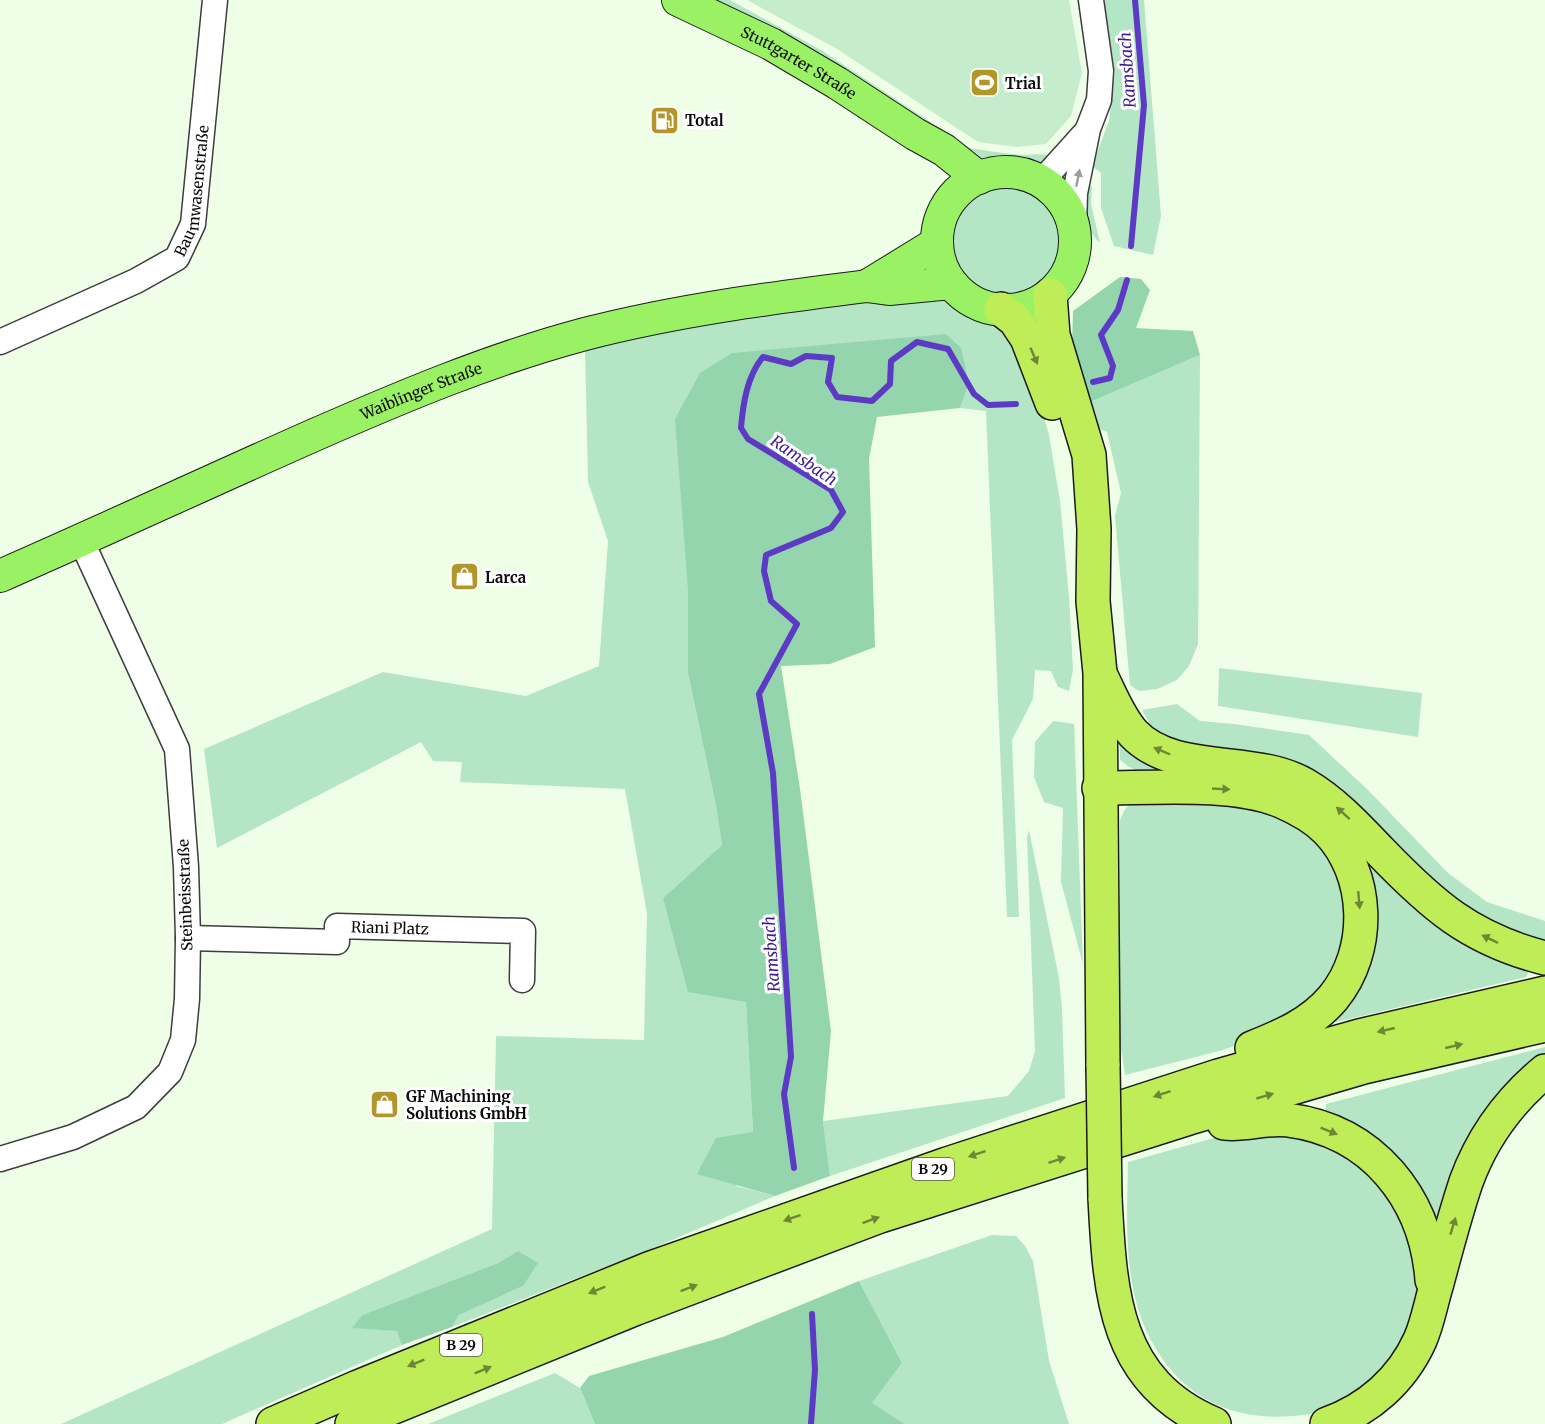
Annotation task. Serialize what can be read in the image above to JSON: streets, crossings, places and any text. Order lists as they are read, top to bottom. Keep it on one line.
{"streets":{"highway":["B 29"],"main road":["Stuttgarter Straße","Waiblinger Straße"],"street":["Baumwasenstraße","Steinbeisstraße","Riani Platz"]},"crossings":[["Stuttgarter Straße","Waiblinger Straße"],["Waiblinger Straße","Steinbeisstraße"],["Steinbeisstraße","Riani Platz"]],"water":["Ramsbach"],"places":{"sports":["Trial"],"fuel station":["Total"],"shop":["Larca","GF Machining Solutions GmbH"]}}
